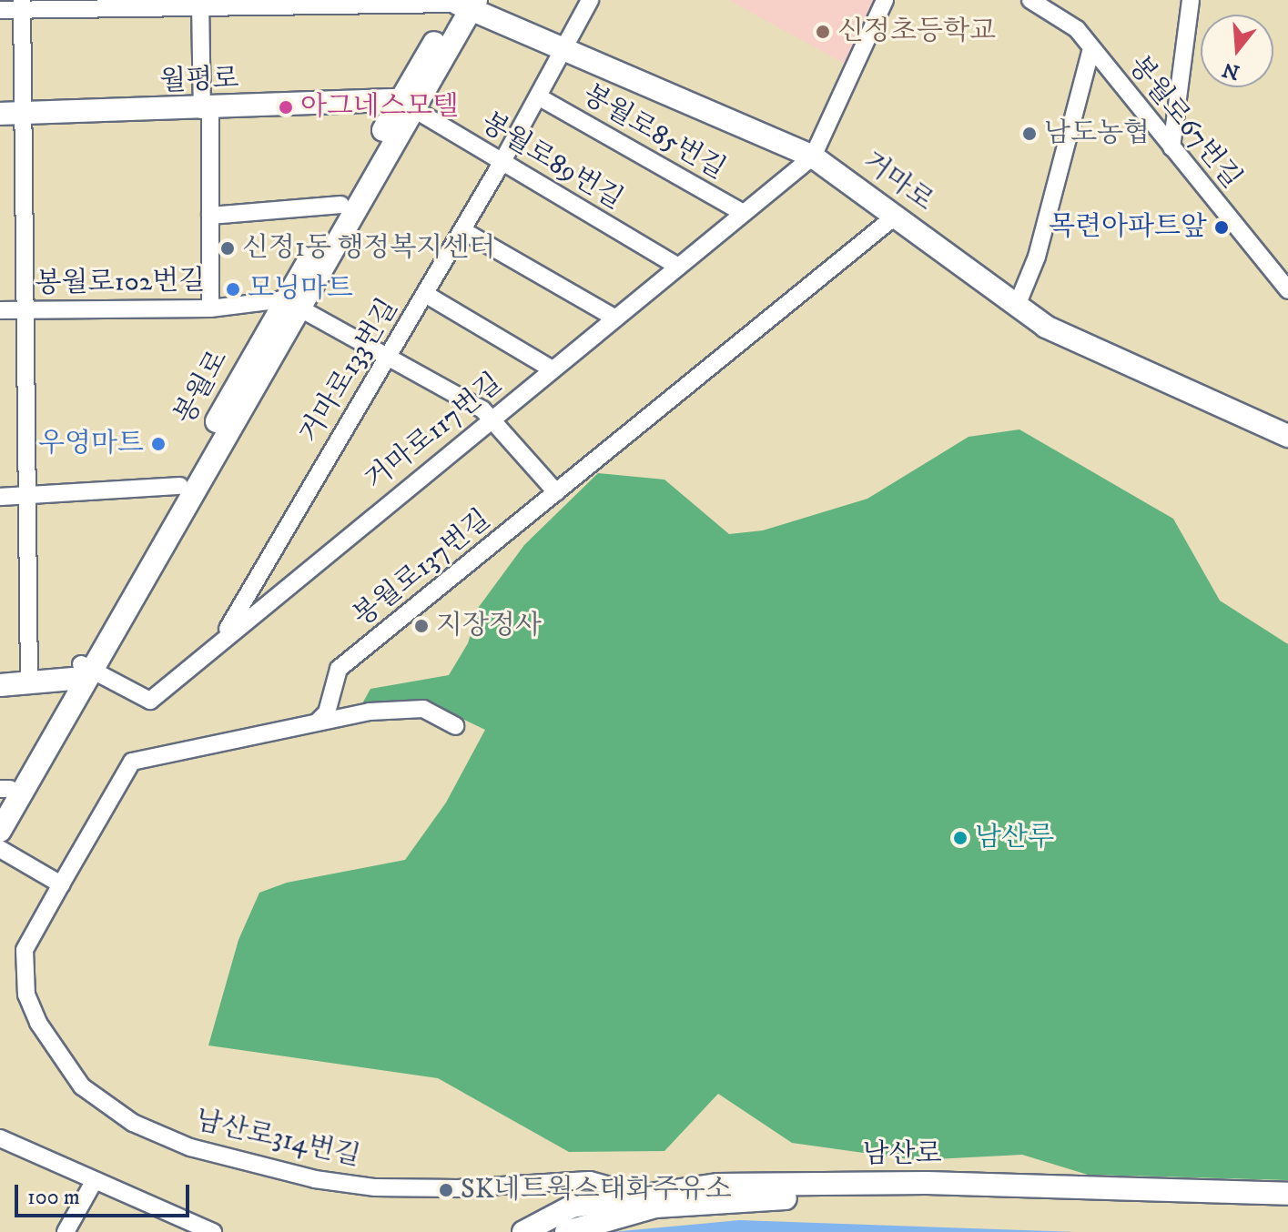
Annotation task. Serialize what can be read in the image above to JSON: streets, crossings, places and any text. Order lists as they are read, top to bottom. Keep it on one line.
{"streets":{"main road":["월평로","거마로","봉월로","남산로"],"street":["봉월로67번길","봉월로85번길","봉월로89번길","봉월로102번길","거마로133번길","거마로117번길","봉월로137번길","남산로314번길"]},"crossings":[["월평로","봉월로89번길"],["월평로","봉월로"],["봉월로85번길","거마로133번길"],["봉월로85번길","거마로117번길"],["봉월로89번길","거마로133번길"],["봉월로89번길","봉월로"],["봉월로89번길","거마로117번길"],["거마로","거마로133번길"],["거마로","봉월로"],["거마로","거마로117번길"],["거마로","봉월로137번길"],["봉월로102번길","봉월로"],["거마로133번길","거마로117번길"],["봉월로","거마로117번길"],["남산로314번길","남산로"]],"places":["신정초등학교","아그네스모텔","남도농협","목련아파트앞","신정1동 행정복지센터","모닝마트","우영마트","지장정사","남산루","SK네트웍스태화주유소"],"scale_bar":"100 m","north":"bottom"}
